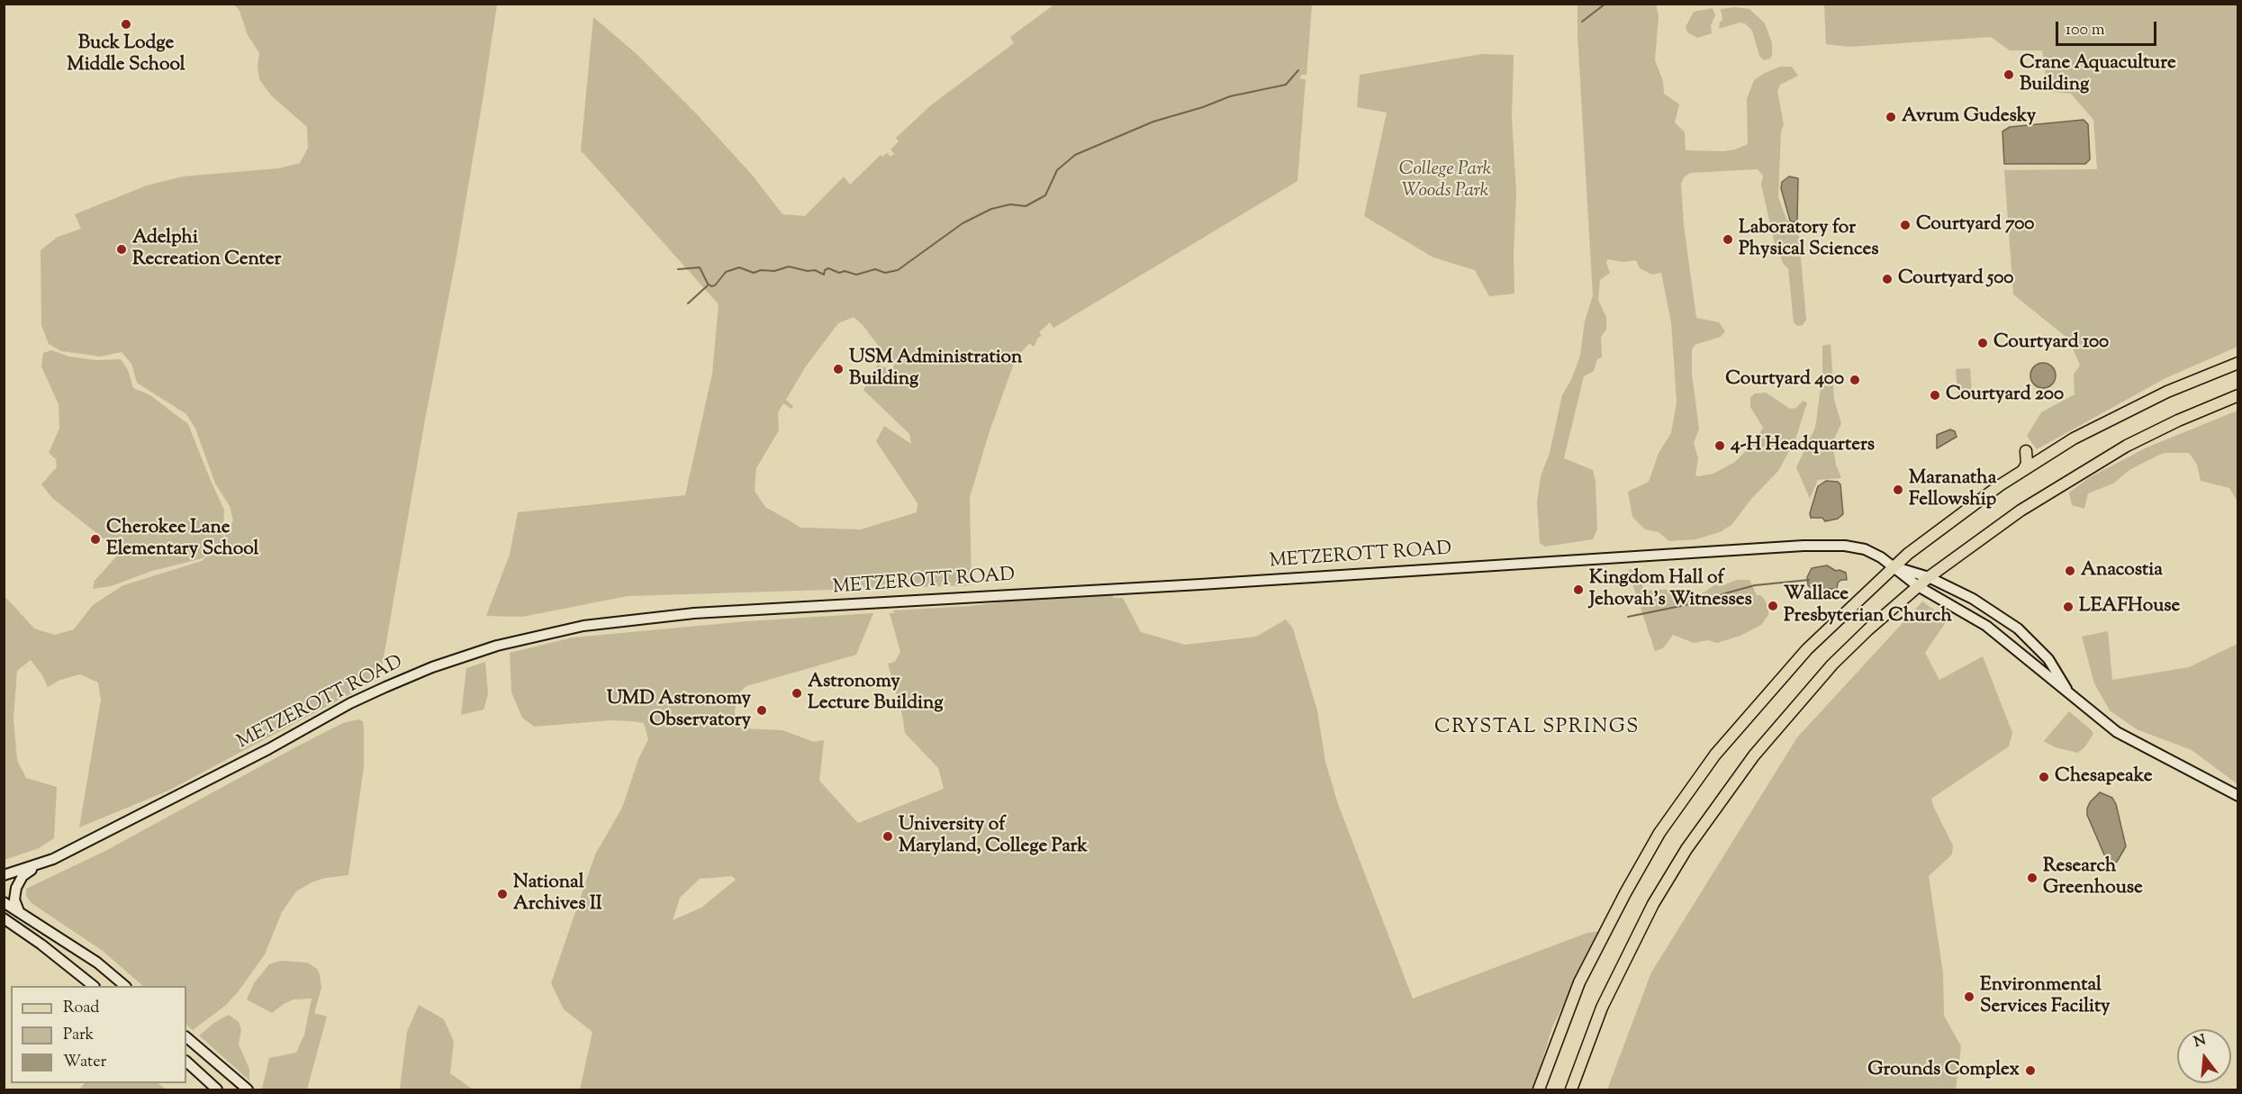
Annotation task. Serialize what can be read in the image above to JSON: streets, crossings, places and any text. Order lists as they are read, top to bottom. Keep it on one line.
{"streets":{"street":["METZEROTT ROAD"]},"districts":["CRYSTAL SPRINGS"],"parks":["College Park Woods Park"],"places":["Buck Lodge Middle School","Crane Aquaculture Building","Avrum Gudesky","Courtyard 700","Laboratory for Physical Sciences","Adelphi Recreation Center","Courtyard 500","Courtyard 100","USM Administration Building","Courtyard 400","Courtyard 200","4-H Headquarters","Maranatha Fellowship","Cherokee Lane Elementary School","Anacostia","Kingdom Hall of Jehovah’s Witnesses","Wallace Presbyterian Church","LEAFHouse","Astronomy Lecture Building","UMD Astronomy Observatory","Chesapeake","University of Maryland, College Park","Research Greenhouse","National Archives II","Environmental Services Facility","Grounds Complex"],"legend":["Road","Park","Water"],"scale_bar":"100 m","north":"top"}
